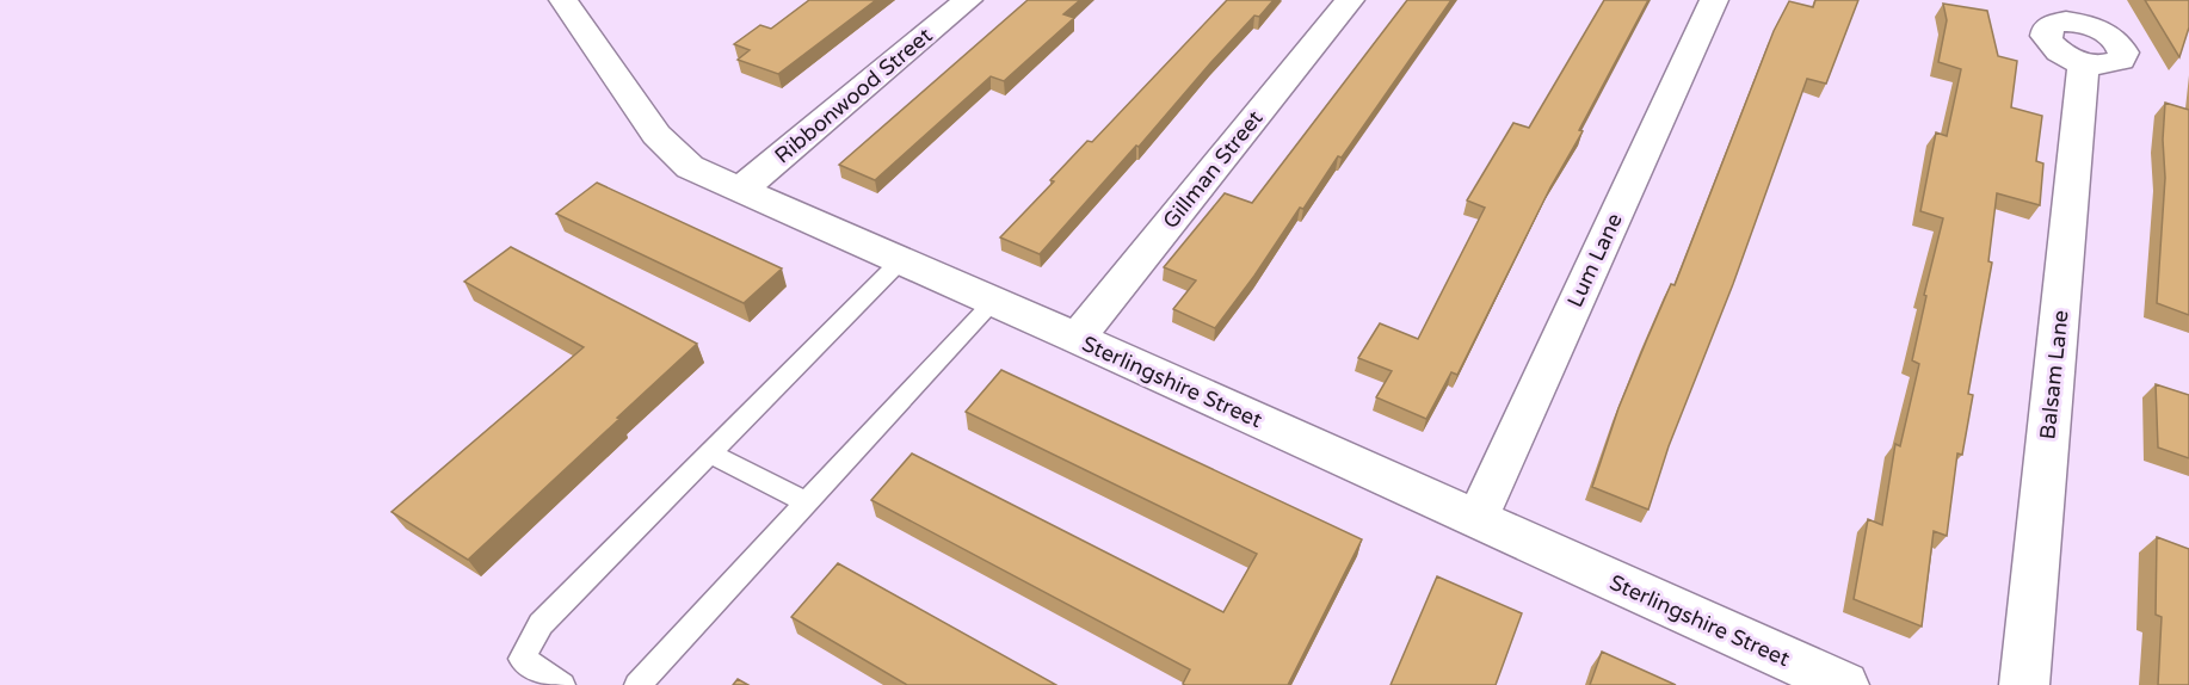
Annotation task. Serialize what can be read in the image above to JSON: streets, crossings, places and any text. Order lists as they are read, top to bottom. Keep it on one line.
{"streets":{"street":["Ribbonwood Street","Gillman Street","Lum Lane","Balsam Lane","Sterlingshire Street"]},"crossings":[["Ribbonwood Street","Sterlingshire Street"],["Gillman Street","Sterlingshire Street"],["Lum Lane","Sterlingshire Street"]]}
